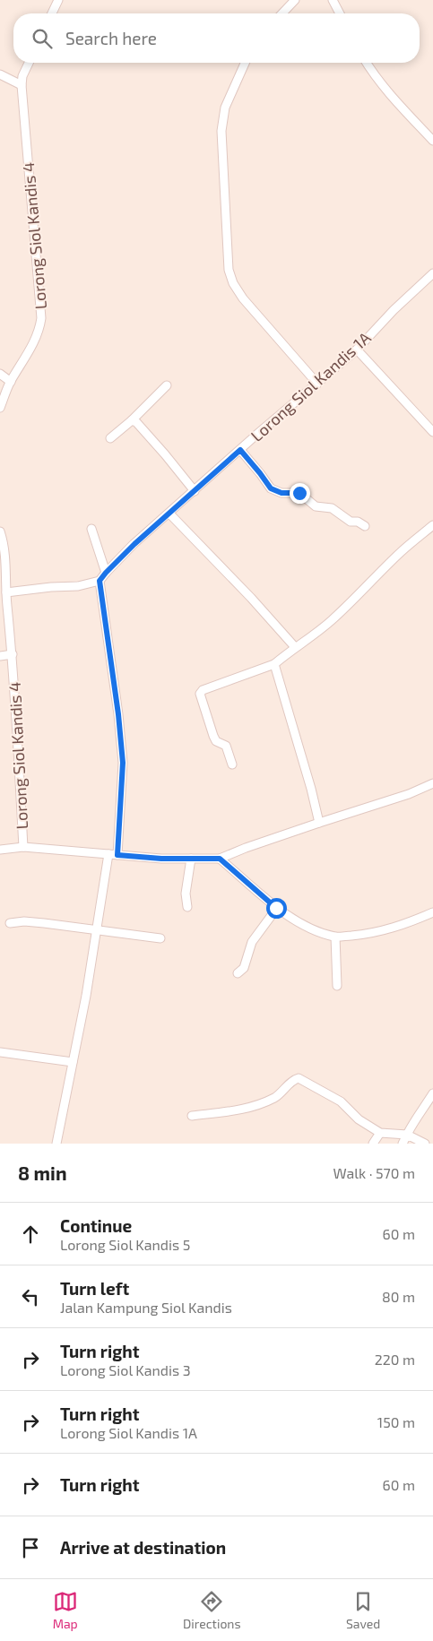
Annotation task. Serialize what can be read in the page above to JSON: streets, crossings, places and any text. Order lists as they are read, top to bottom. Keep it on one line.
{"streets":{"street":["Lorong Siol Kandis 4","Lorong Siol Kandis 1A"]},"page":{"search":"Search here","heading":["8 min","Walk · 570 m"],"list":[["Continue","Lorong Siol Kandis 5","60 m"],["Turn left","Jalan Kampung Siol Kandis","80 m"],["Turn right","Lorong Siol Kandis 3","220 m"],["Turn right","Lorong Siol Kandis 1A","150 m"],["Turn right","60 m"],"Arrive at destination"],"nav":["Map","Directions","Saved"]}}
